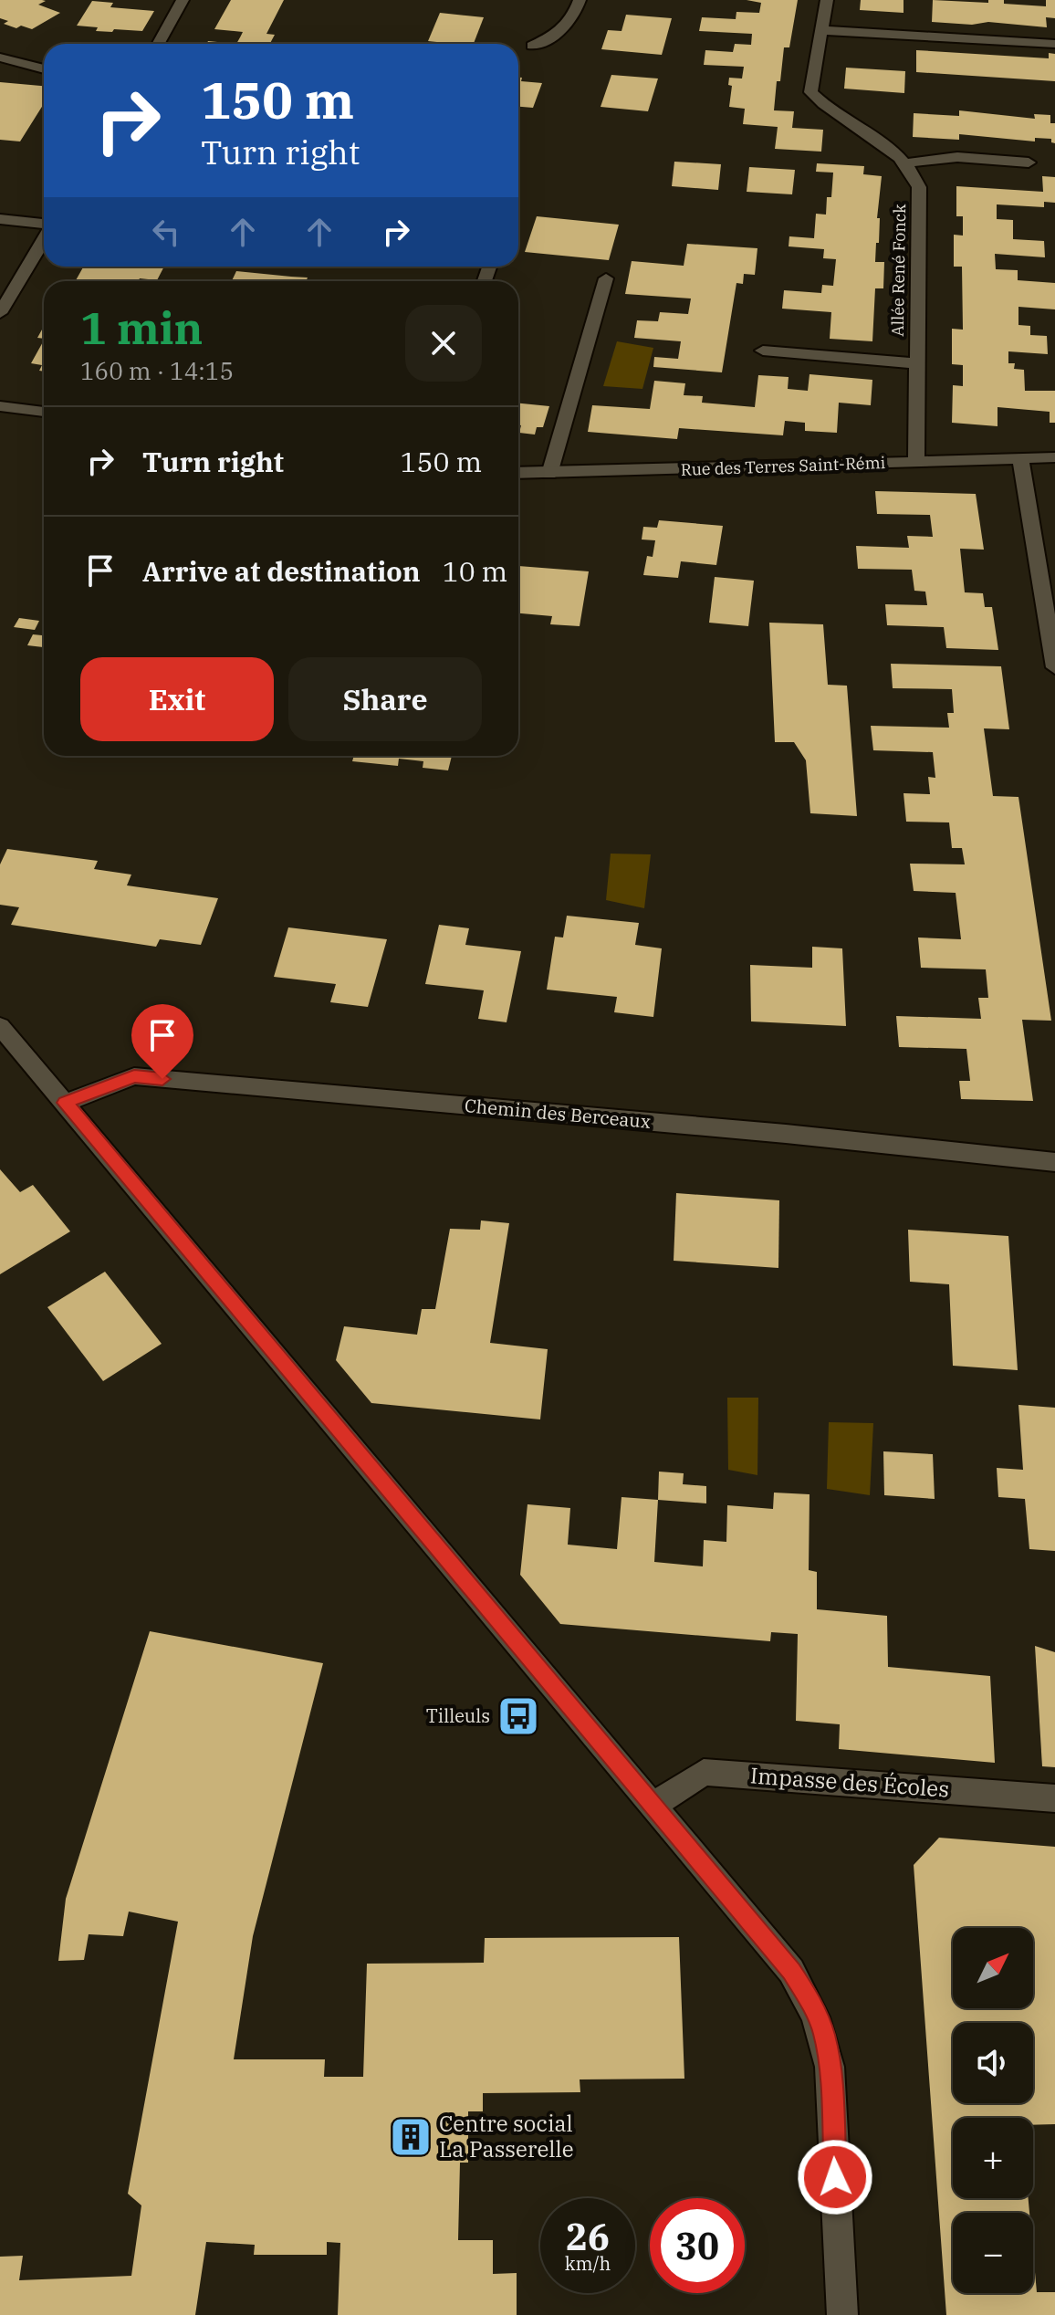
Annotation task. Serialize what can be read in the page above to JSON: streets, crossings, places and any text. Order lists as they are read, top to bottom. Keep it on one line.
{"streets":{"street":["Allée René Fonck","Rue des Terres Saint-Rémi","Chemin des Berceaux","Impasse des Écoles"]},"crossings":[["Allée René Fonck","Rue des Terres Saint-Rémi"]],"places":{"bus stop":["Tilleuls"],"building":["Centre social La Passerelle"]},"north":"top right","page":{"turn":["150 m","Turn right"],"heading":["1 min","160 m · 14:15"],"list":[{"name":"Turn right","value":"150 m"},{"name":"Arrive at destination","value":"10 m"}],"buttons":["Exit","Share"],"map_buttons":["+","−"],"speed":"26 km/h","limit":"30"}}
